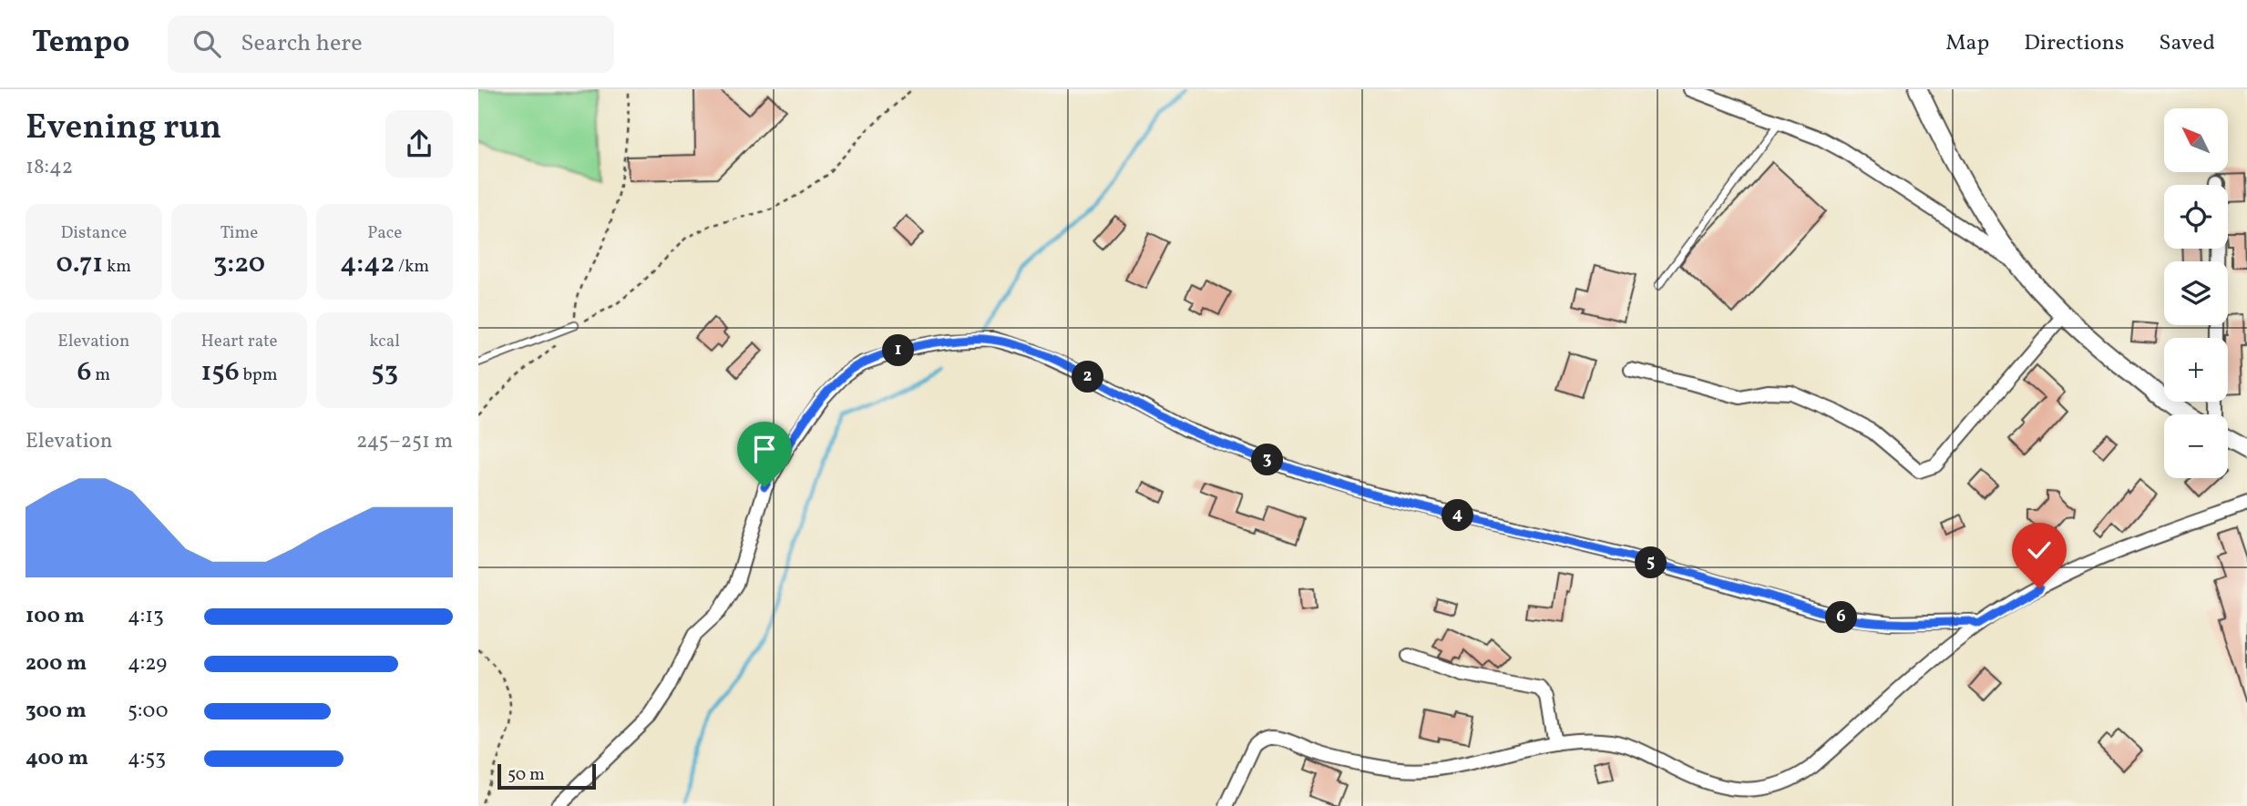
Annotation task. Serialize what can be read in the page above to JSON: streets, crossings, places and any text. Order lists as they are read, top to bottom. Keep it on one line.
{"scale_bar":"50 m","north":"top left","page":{"header":"Tempo","search":"Search here","nav":["Map","Directions","Saved"],"heading":["Evening run","18:42"],"map_buttons":["+","−"],"stats":[["Distance","0.71 km"],["Time","3:20"],["Pace","4:42 /km"],["Elevation","6 m"],["Heart rate","156 bpm"],["kcal","53"]],"pins":["1","2","3","4","5","6"],"chart":["Elevation","245–251 m"],"list":[{"name":"100 m","note":"4:13"},{"name":"200 m","note":"4:29"},{"name":"300 m","note":"5:00"},{"name":"400 m","note":"4:53"}],"scale":"50 m"}}
